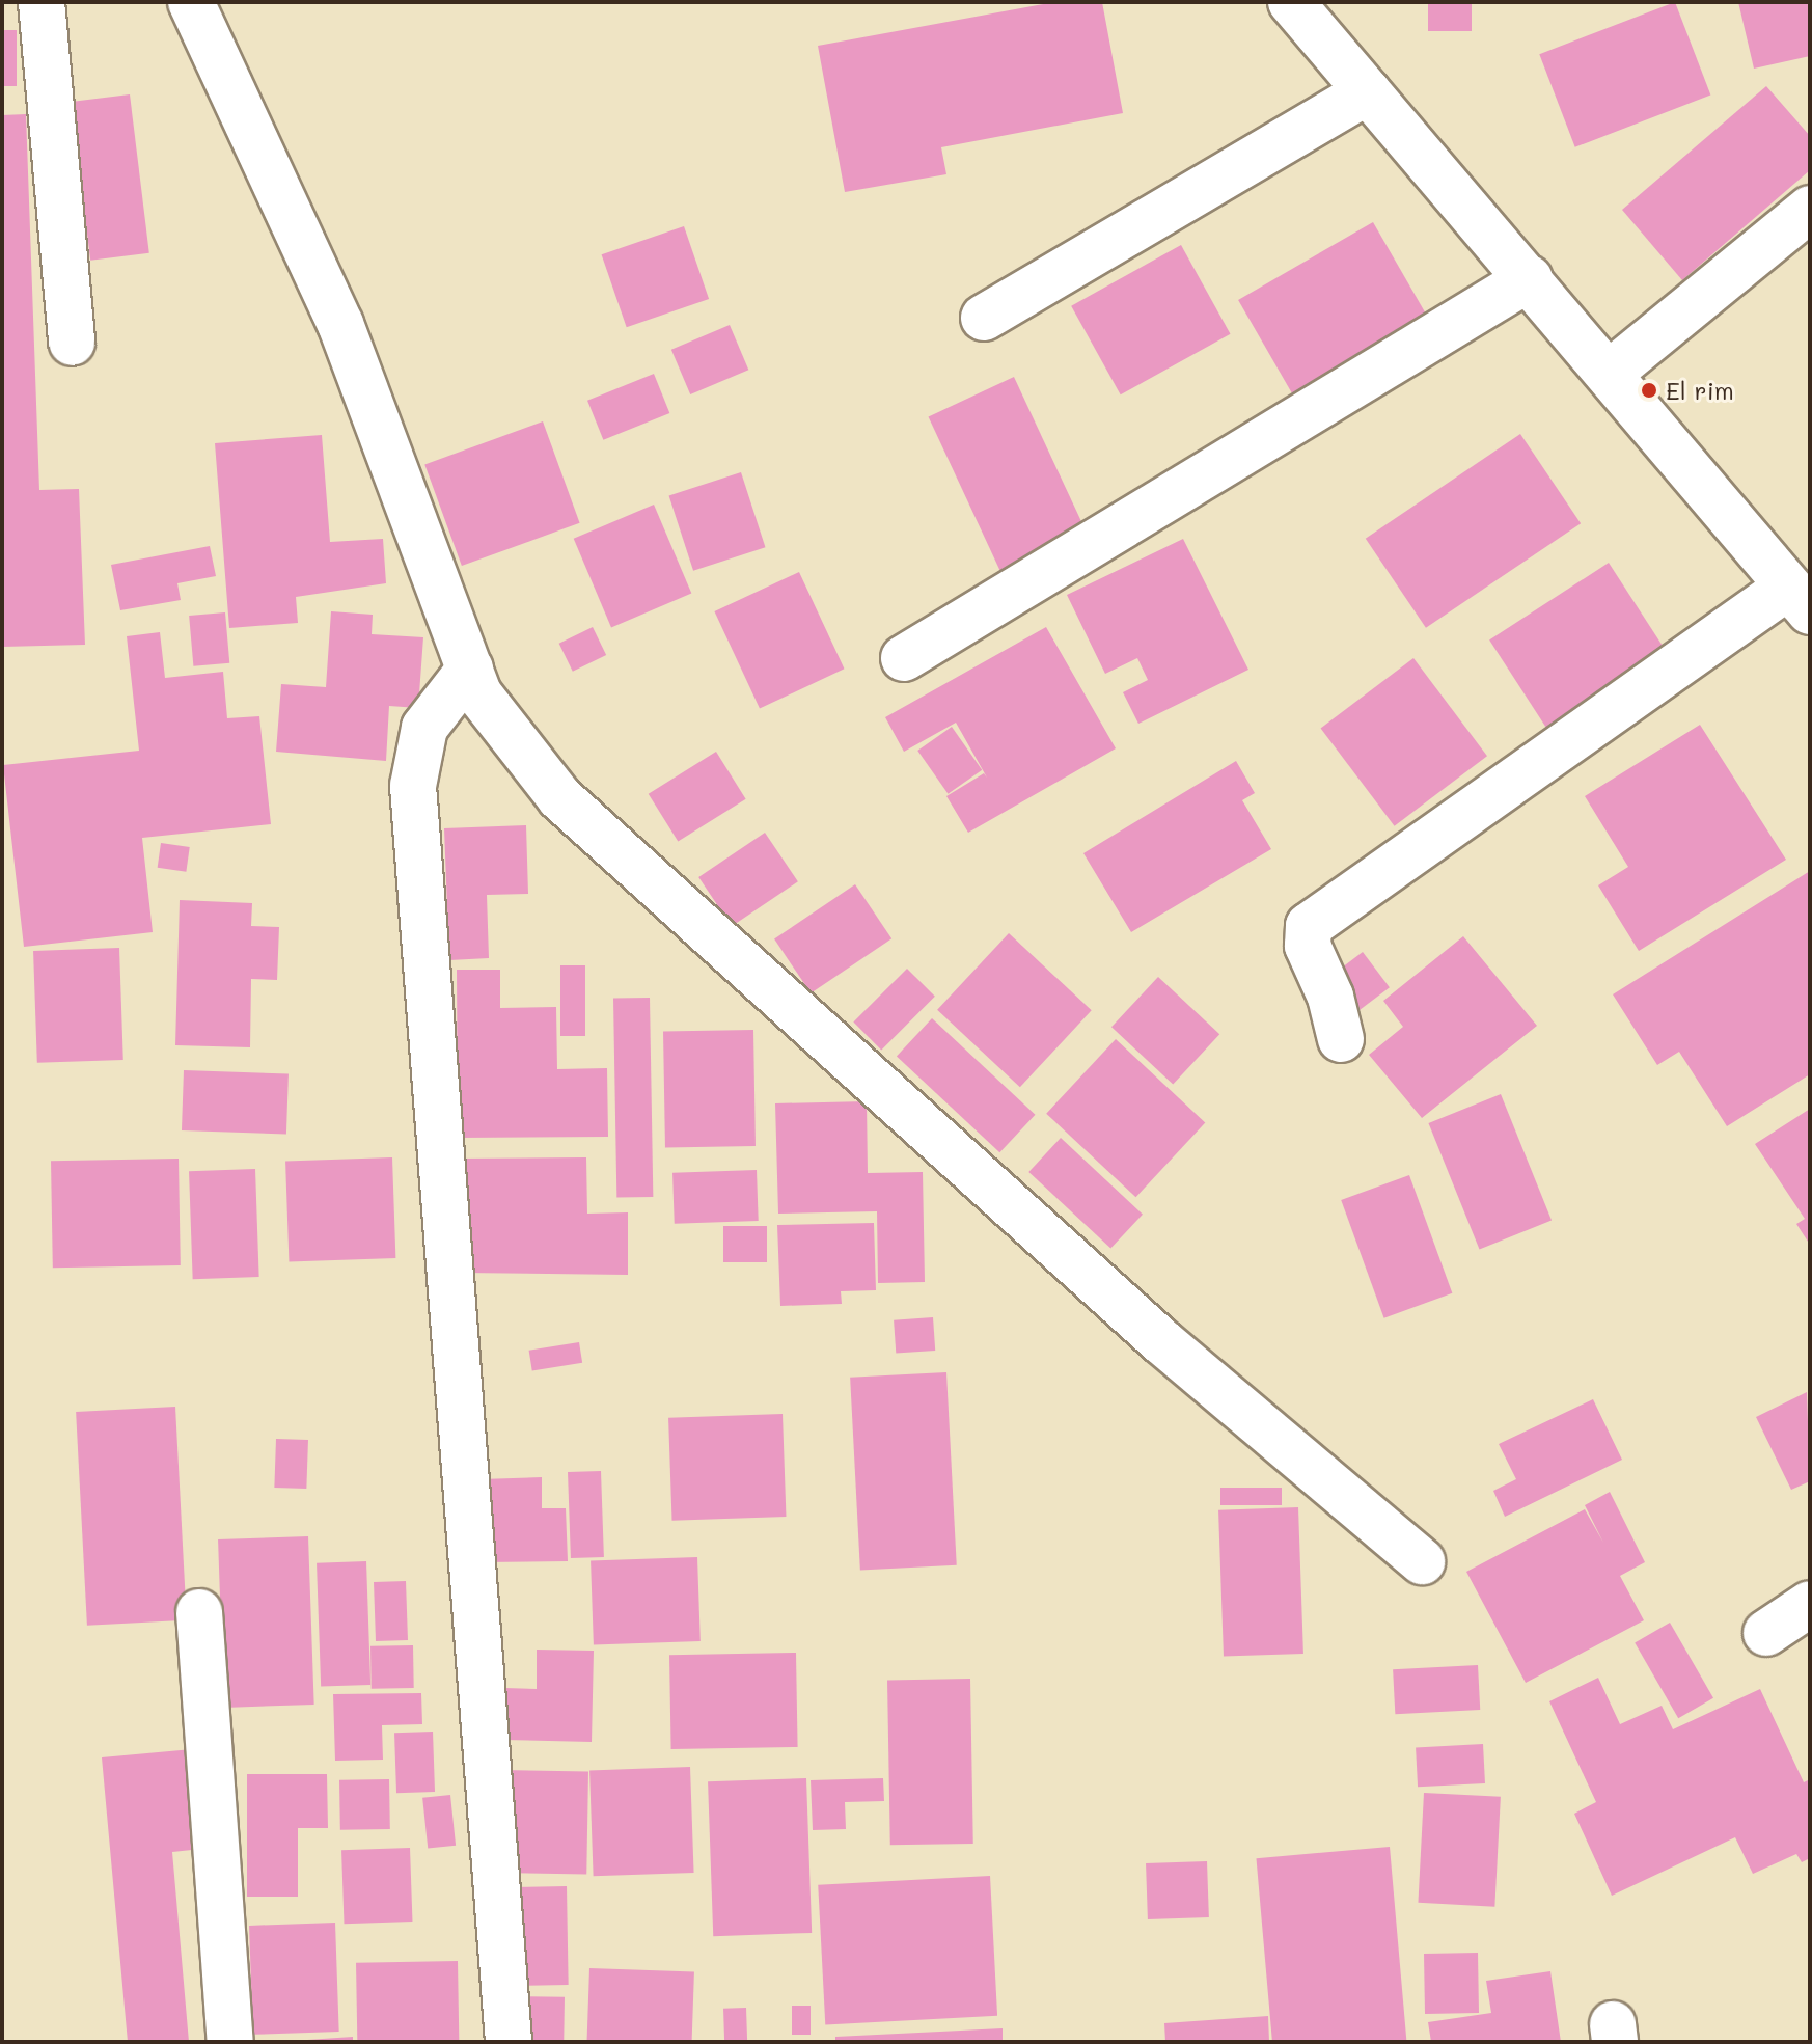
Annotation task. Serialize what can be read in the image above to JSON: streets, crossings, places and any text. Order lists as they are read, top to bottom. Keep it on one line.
{"places":["El rim"]}
